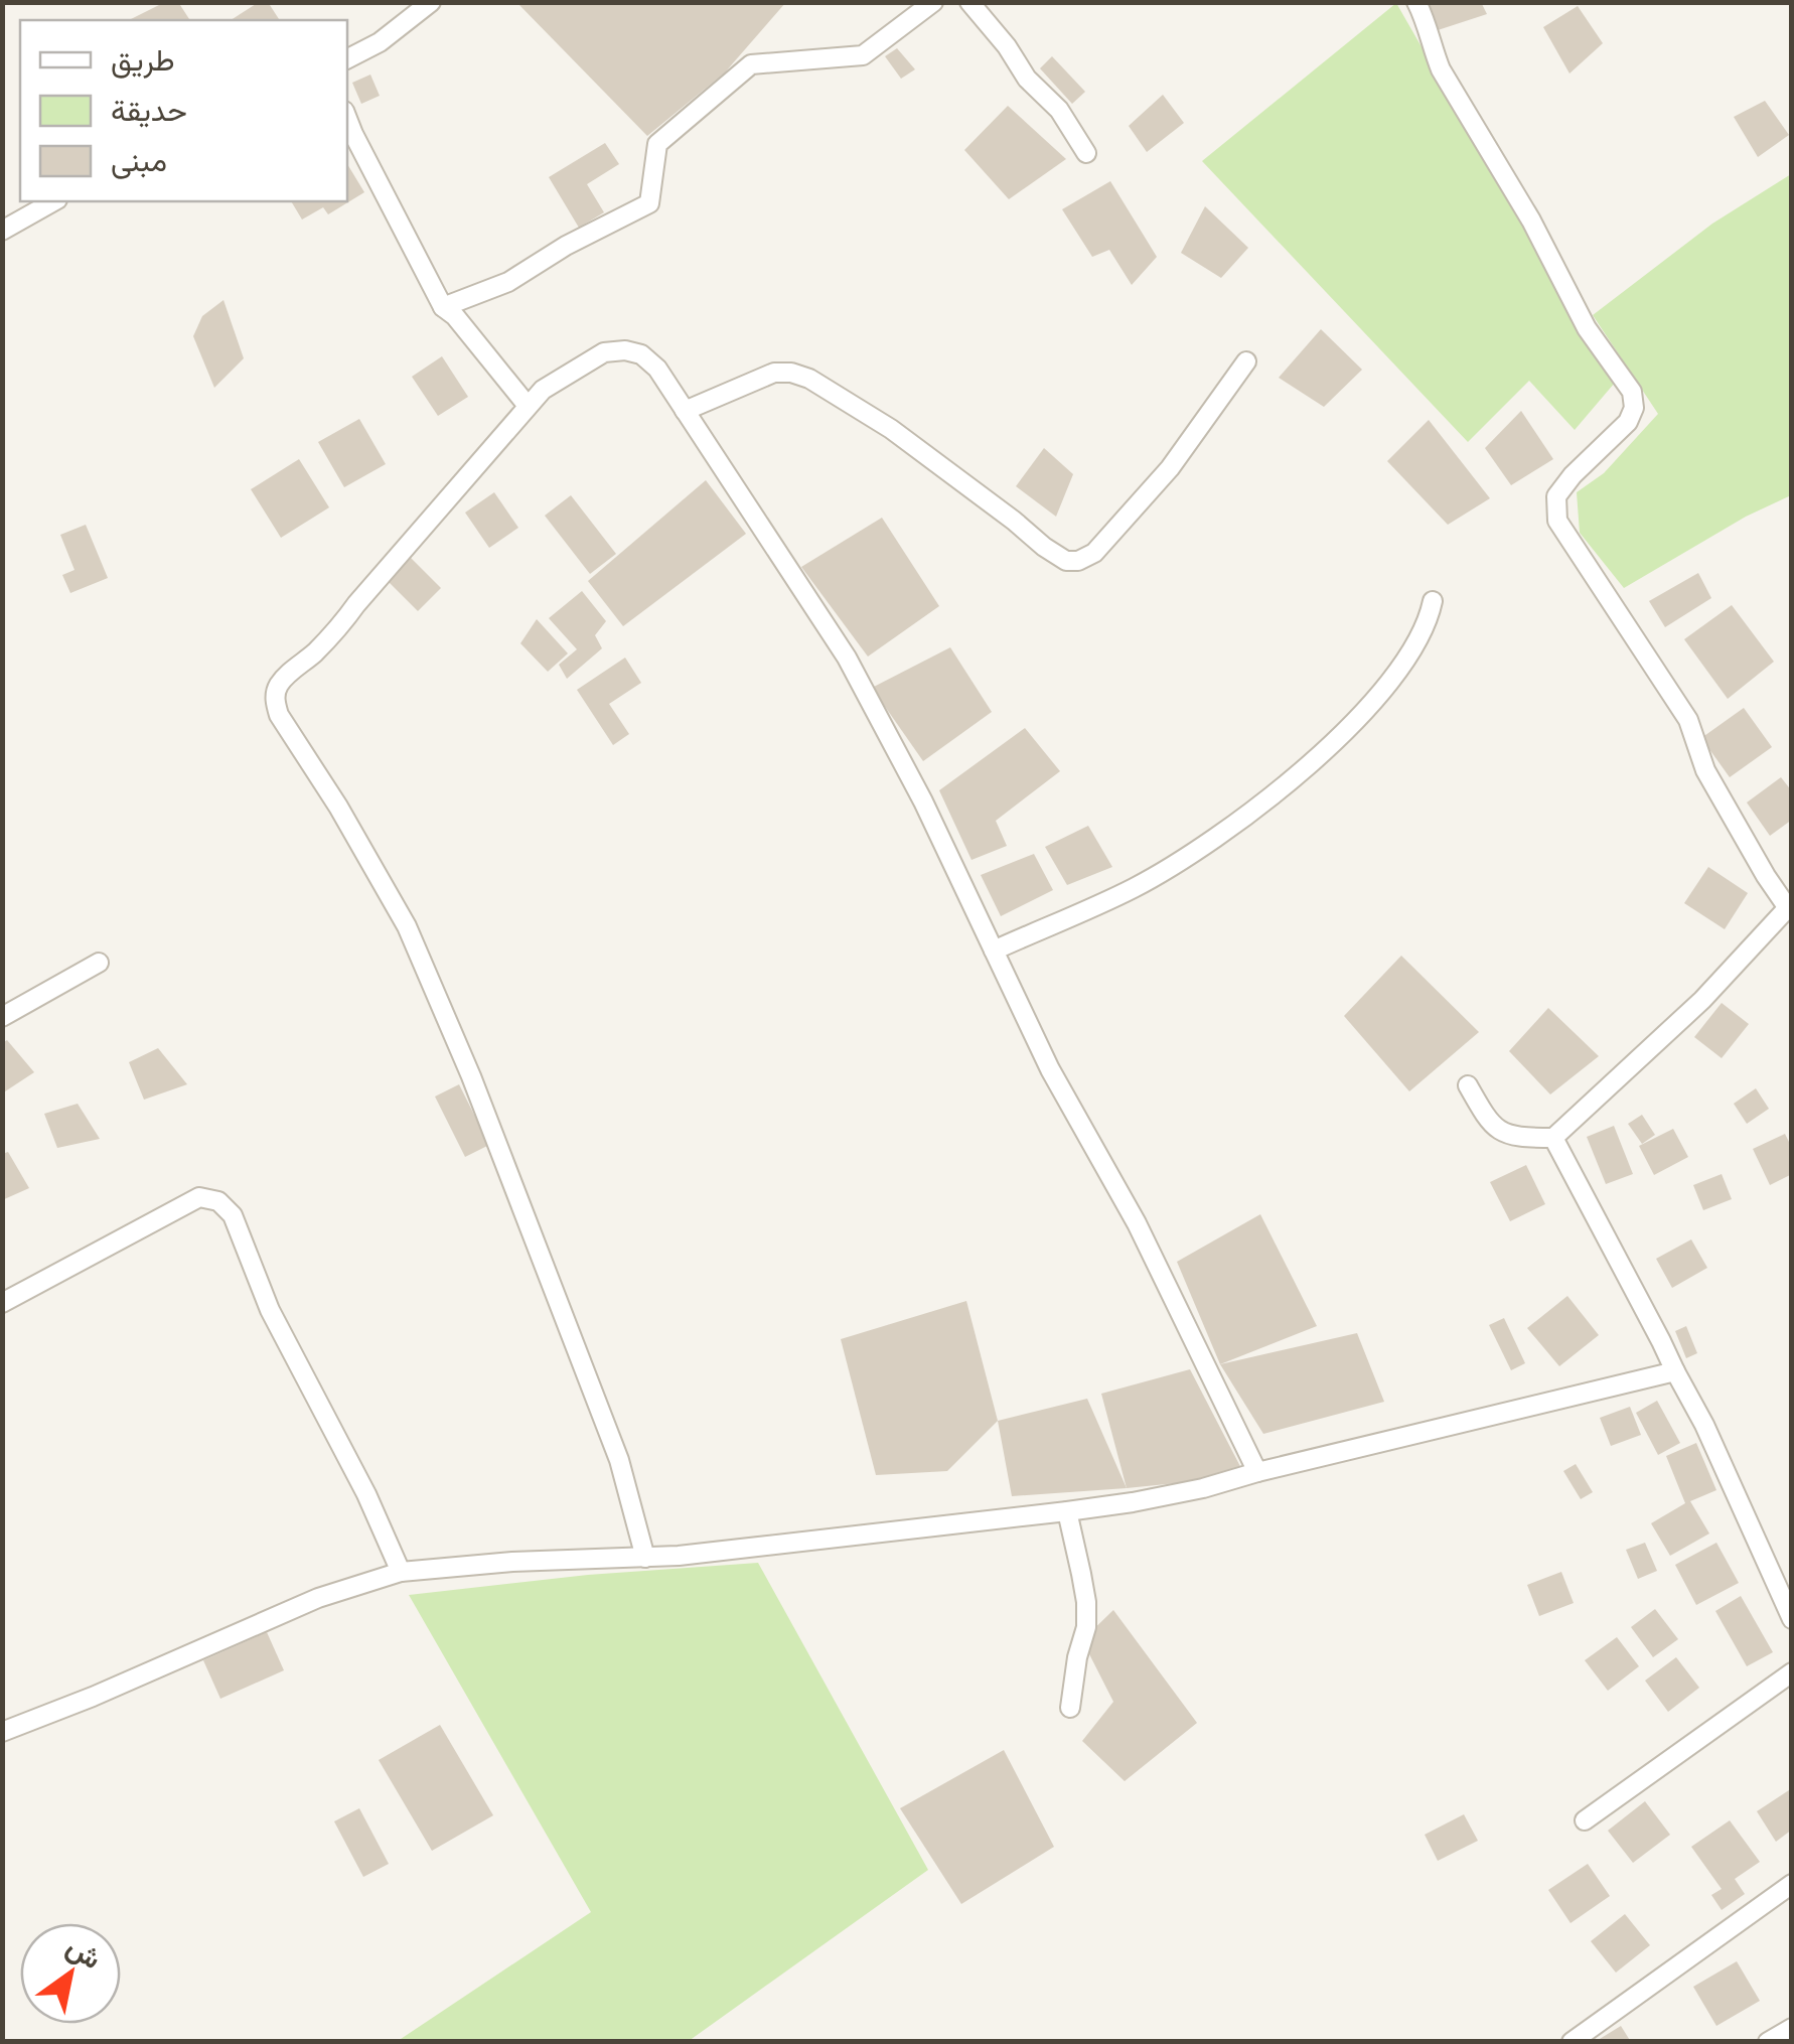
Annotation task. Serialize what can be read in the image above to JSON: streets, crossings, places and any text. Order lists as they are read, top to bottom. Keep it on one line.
{"legend":["طريق","حديقة","مبنى"],"north":"top right"}
